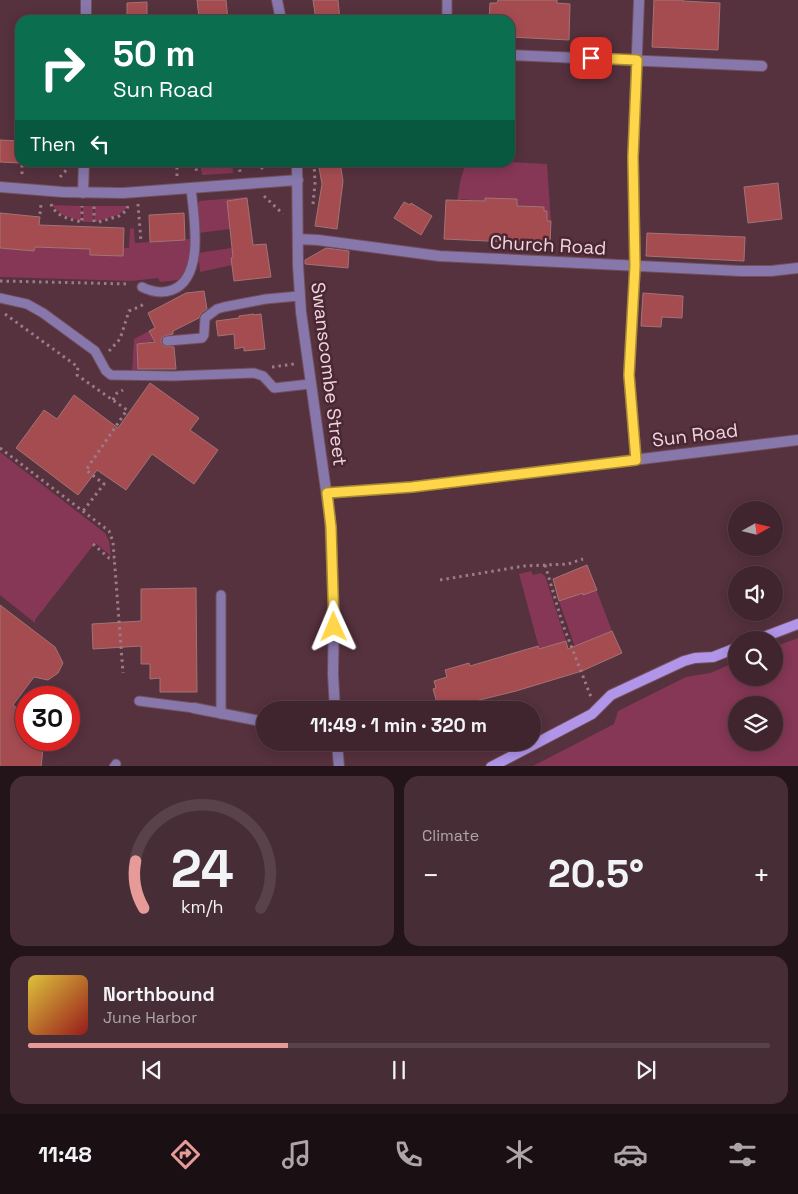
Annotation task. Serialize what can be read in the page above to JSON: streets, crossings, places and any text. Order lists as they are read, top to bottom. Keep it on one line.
{"streets":{"street":["Church Road","Swanscombe Street","Sun Road"]},"crossings":[["Church Road","Swanscombe Street"],["Swanscombe Street","Sun Road"]],"north":"right","page":{"turn":["50 m","Sun Road"],"then":"Then","limit":"30","trip":"11:49 · 1 min · 320 m","tile":"Climate","heat":["−","20.5°","+"],"song":["Northbound","June Harbor"],"tabs":"11:48","gauge":["24","km/h"]}}
